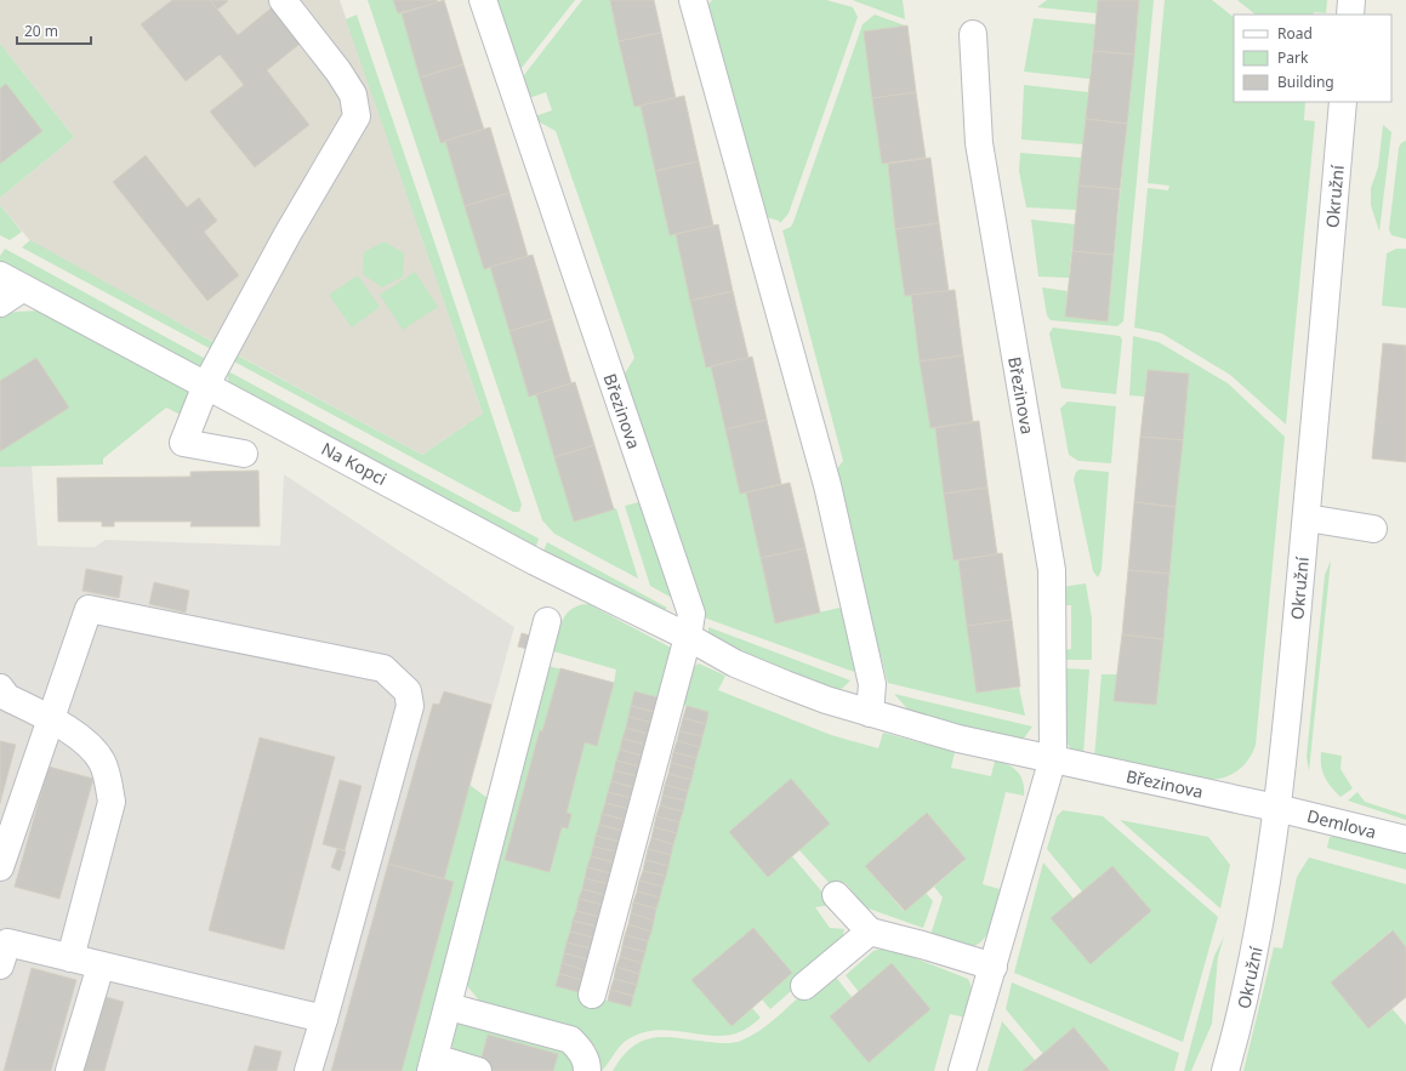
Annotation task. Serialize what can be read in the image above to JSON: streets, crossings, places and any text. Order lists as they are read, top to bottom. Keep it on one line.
{"streets":{"street":["Okružní","Březinova","Na Kopci","Demlova"]},"crossings":[["Okružní","Březinova"],["Okružní","Demlova"],["Březinova","Na Kopci"],["Březinova","Demlova"]],"legend":["Road","Park","Building"],"scale_bar":"20 m"}
